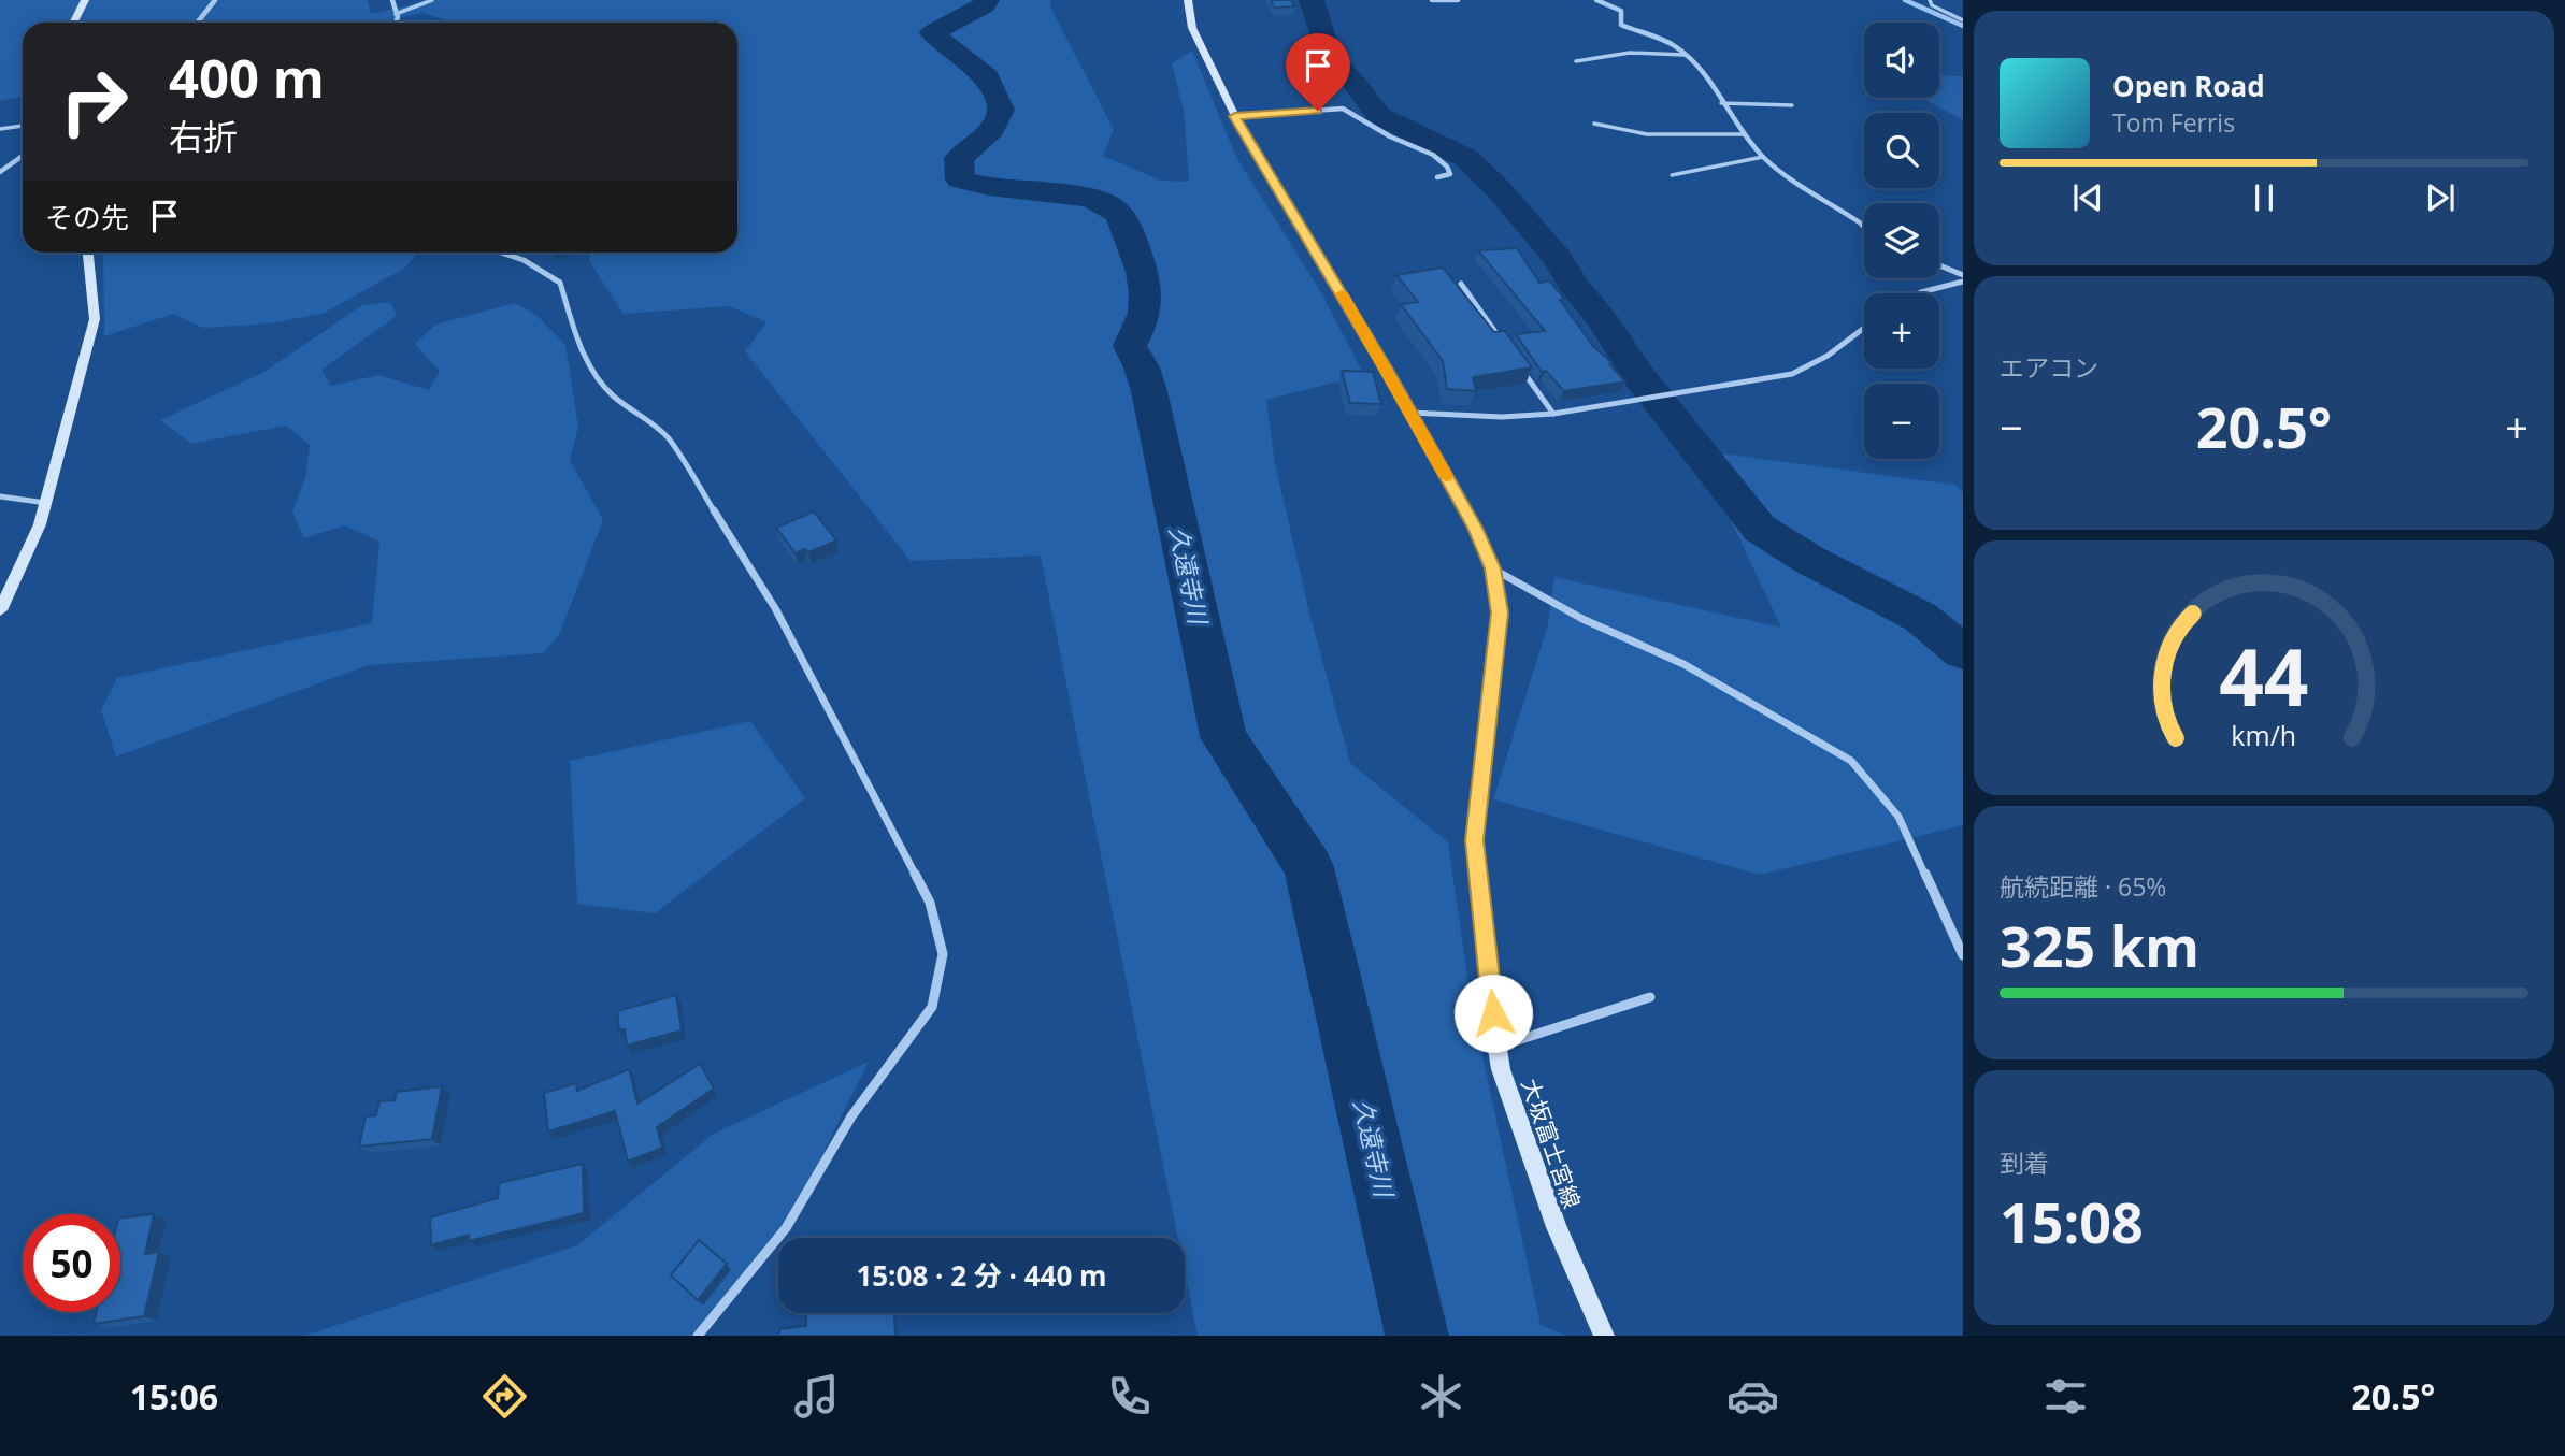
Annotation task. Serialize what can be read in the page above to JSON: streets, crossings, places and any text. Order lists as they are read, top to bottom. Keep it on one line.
{"streets":{"main road":["大坂富士宮線"]},"water":["久遠寺川"],"page":{"map_buttons":["+","−"],"turn":["400 m","右折"],"song":["Open Road","Tom Ferris"],"then":"その先","tile":["エアコン",["航続距離 · 65%","325 km"],["到着","15:08"]],"heat":["−","20.5°","+"],"limit":"50","trip":"15:08 · 2 分 · 440 m","tabs":["15:06","20.5°"],"gauge":["44","km/h"]}}
